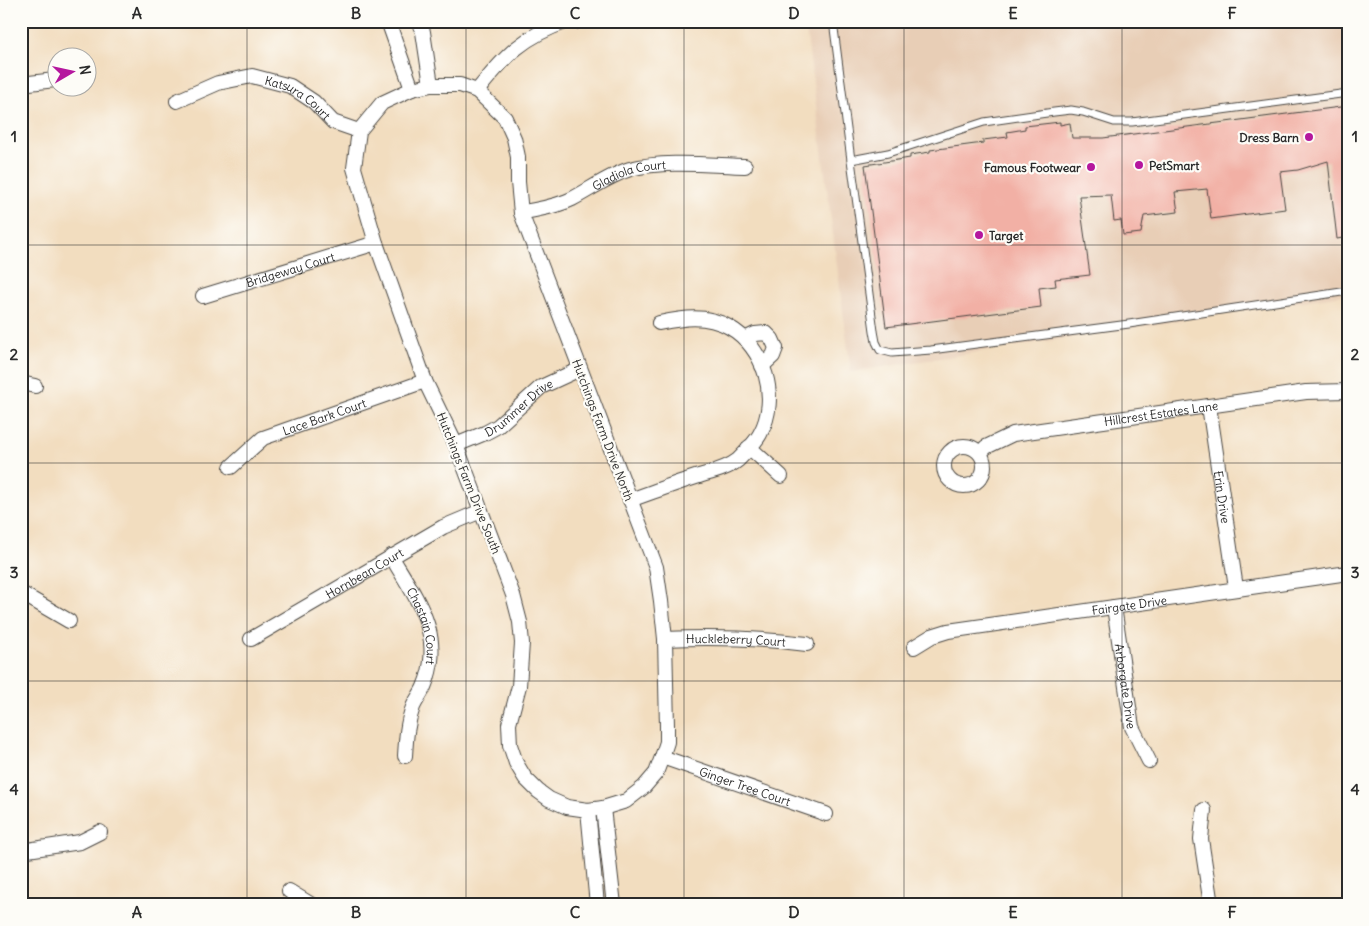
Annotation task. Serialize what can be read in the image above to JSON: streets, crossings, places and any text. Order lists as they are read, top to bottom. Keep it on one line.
{"streets":{"street":["Katsura Court","Gladiola Court","Bridgeway Court","Drummer Drive","Hillcrest Estates Lane","Lace Bark Court","Hutchings Farm Drive North","Hutchings Farm Drive South","Erin Drive","Hornbean Court","Fairgate Drive","Chastain Court","Huckleberry Court","Arborgate Drive","Ginger Tree Court"]},"crossings":[["Katsura Court","Hutchings Farm Drive South"],["Gladiola Court","Hutchings Farm Drive North"],["Bridgeway Court","Hutchings Farm Drive South"],["Drummer Drive","Hutchings Farm Drive North"],["Drummer Drive","Hutchings Farm Drive South"],["Hillcrest Estates Lane","Erin Drive"],["Lace Bark Court","Hutchings Farm Drive South"],["Hutchings Farm Drive North","Hutchings Farm Drive South"],["Hutchings Farm Drive North","Huckleberry Court"],["Hutchings Farm Drive North","Ginger Tree Court"],["Hutchings Farm Drive South","Hornbean Court"],["Erin Drive","Fairgate Drive"],["Hornbean Court","Chastain Court"],["Fairgate Drive","Arborgate Drive"]],"places":["Dress Barn","PetSmart","Famous Footwear","Target"],"north":"right","grid":{"columns":["A","B","C","D","E","F"],"rows":["1","2","3","4"]}}
